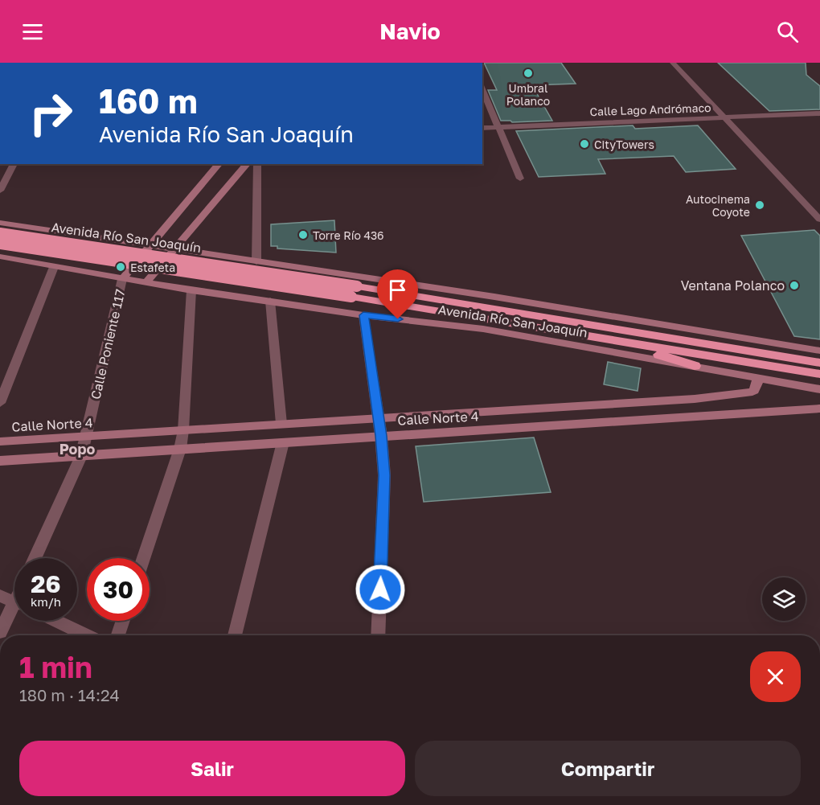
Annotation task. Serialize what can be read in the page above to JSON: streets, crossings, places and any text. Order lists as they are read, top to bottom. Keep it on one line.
{"streets":{"highway":["Avenida Río San Joaquín"],"street":["Calle Lago Andrómaco","Calle Poniente 117","Calle Norte 4"]},"crossings":[["Avenida Río San Joaquín","Calle Poniente 117"],["Avenida Río San Joaquín","Calle Norte 4"],["Calle Poniente 117","Calle Norte 4"]],"districts":["Popo"],"places":["Umbral Polanco","CityTowers","Autocinema Coyote","Torre Río 436","Estafeta","Ventana Polanco"],"page":{"header":"Navio","turn":["160 m","Avenida Río San Joaquín"],"speed":"26 km/h","limit":"30","heading":["1 min","180 m · 14:24"],"buttons":["Salir","Compartir"]}}
